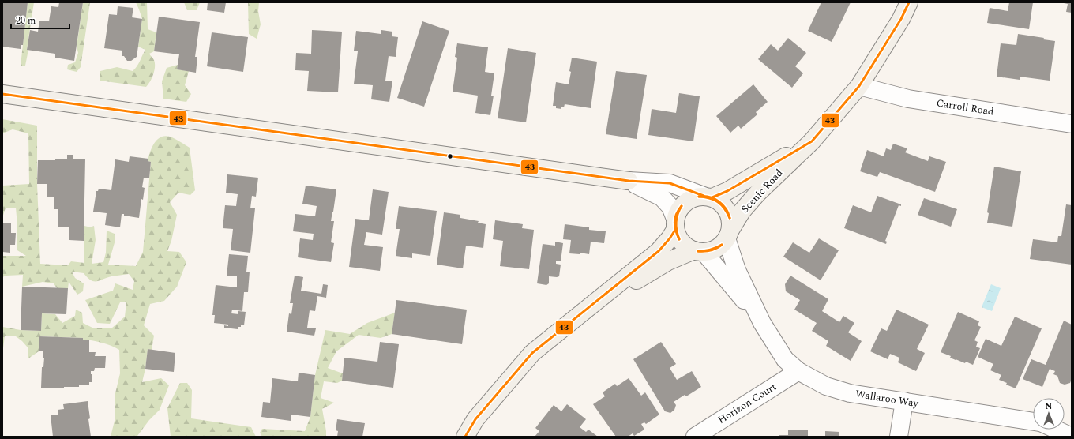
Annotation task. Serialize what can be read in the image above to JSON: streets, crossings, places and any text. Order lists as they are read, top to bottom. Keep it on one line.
{"streets":{"main road":["Scenic Road"],"street":["Carroll Road","Wallaroo Way","Horizon Court"]},"crossings":[["Carroll Road","Scenic Road"],["Scenic Road","Wallaroo Way"],["Wallaroo Way","Horizon Court"]],"lines":["transit line 43"],"scale_bar":"20 m","north":"top"}
